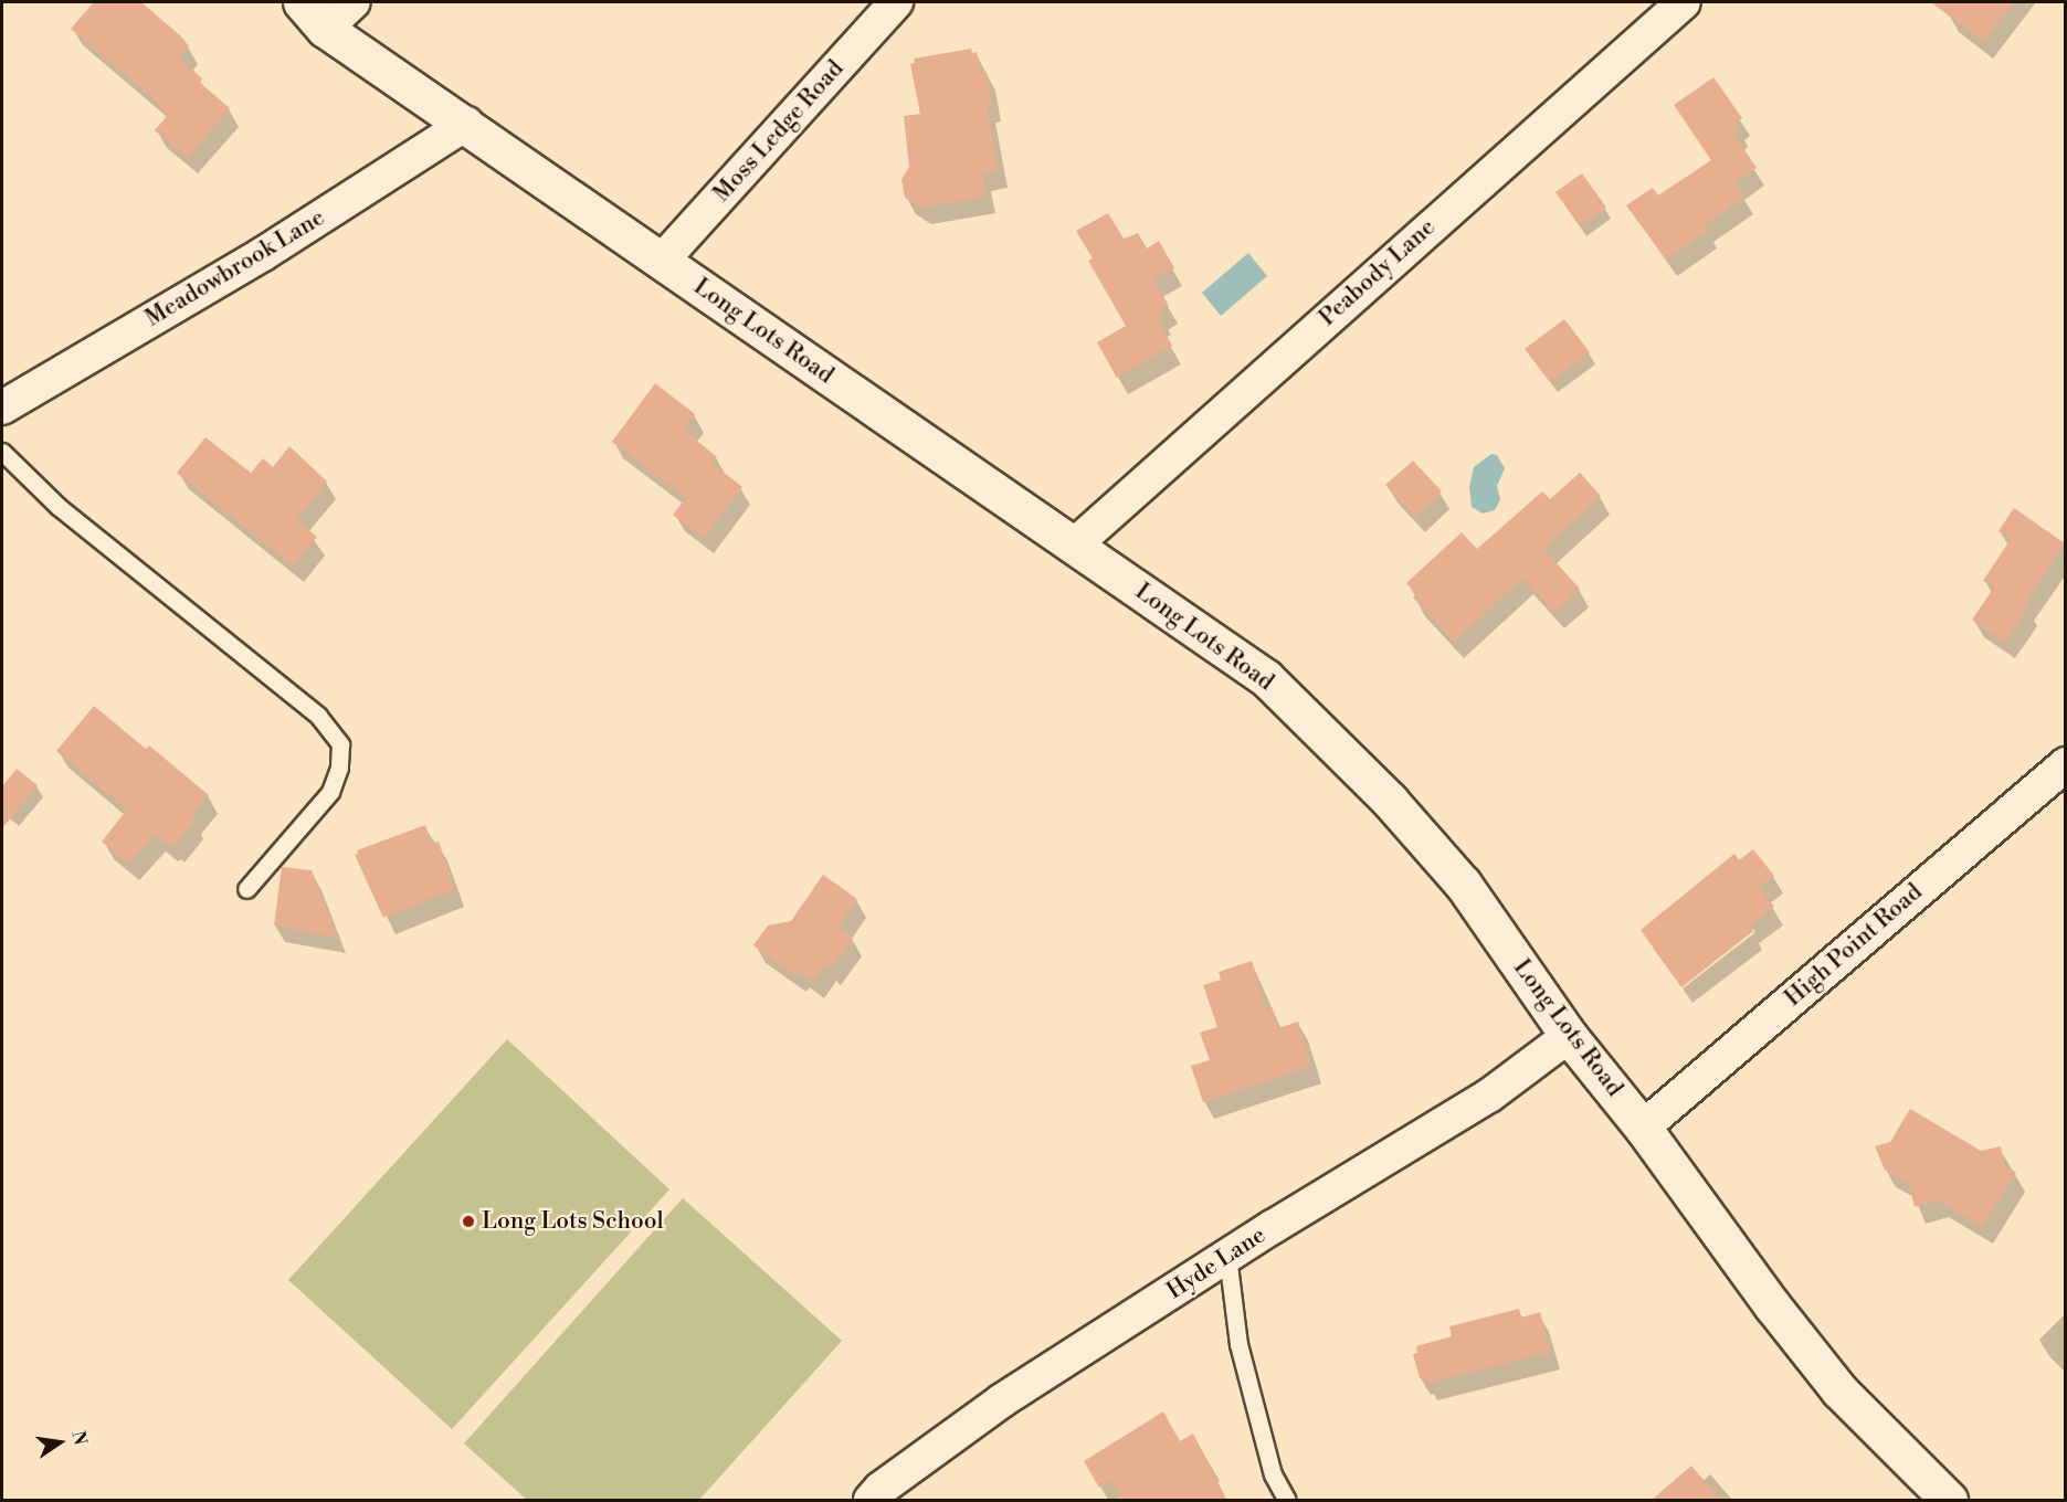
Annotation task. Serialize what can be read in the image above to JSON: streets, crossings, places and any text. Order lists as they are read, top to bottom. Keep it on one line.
{"streets":{"main road":["Long Lots Road"],"street":["Moss Ledge Road","Meadowbrook Lane","Peabody Lane","High Point Road","Hyde Lane"]},"crossings":[["Moss Ledge Road","Long Lots Road"],["Meadowbrook Lane","Long Lots Road"],["Peabody Lane","Long Lots Road"],["Long Lots Road","High Point Road"],["Long Lots Road","Hyde Lane"]],"places":["Long Lots School"],"north":"right"}
